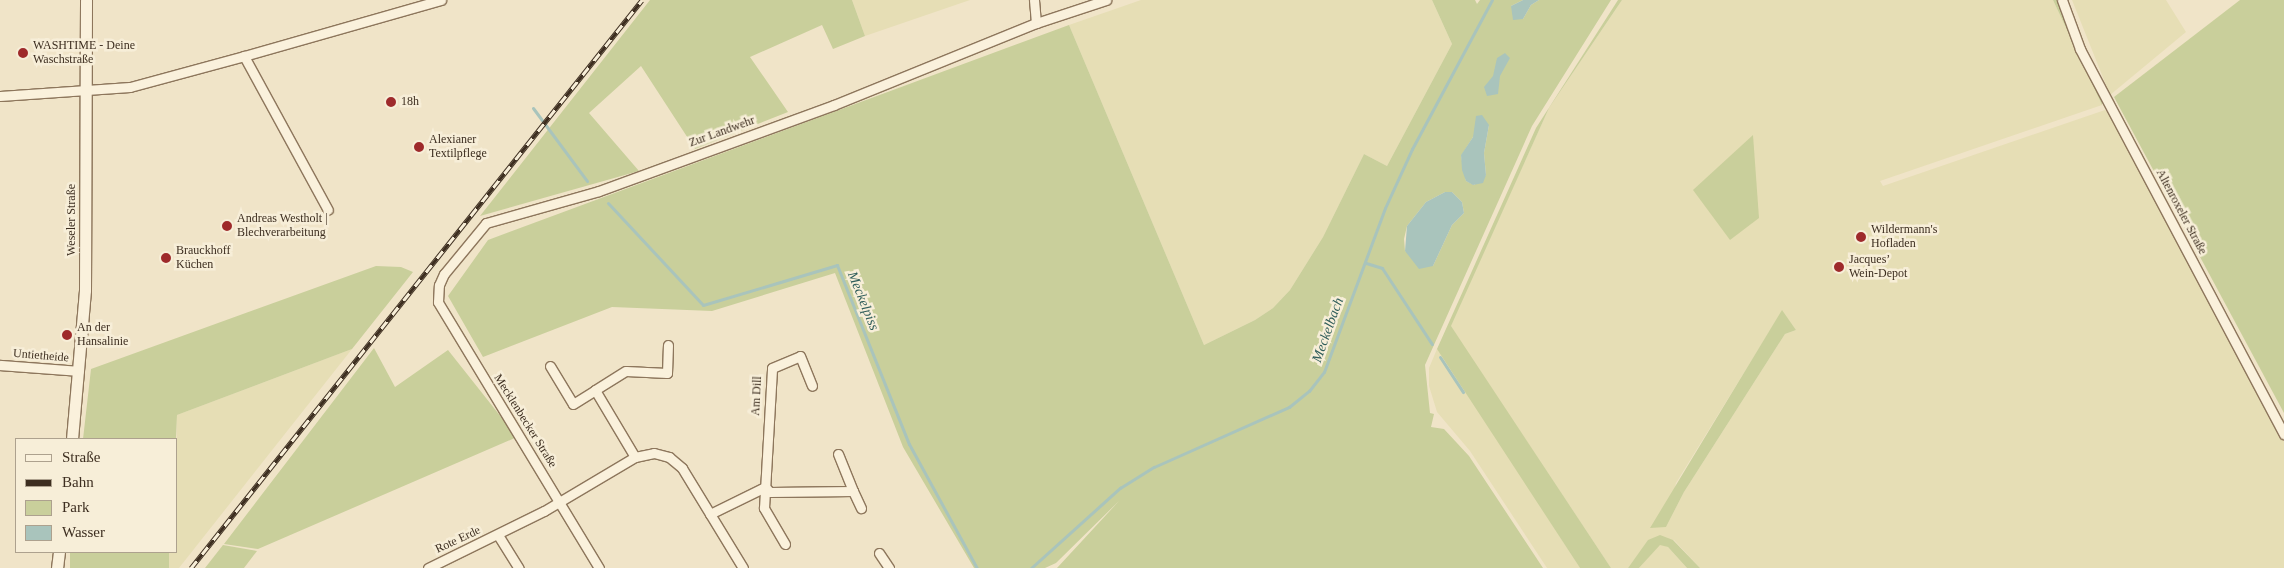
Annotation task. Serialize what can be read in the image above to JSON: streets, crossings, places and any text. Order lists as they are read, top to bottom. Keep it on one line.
{"streets":{"main road":["Weseler Straße"],"street":["Zur Landwehr","Altenroxeler Straße","Untietheide","Am Dill","Mecklenbecker Straße","Rote Erde"]},"crossings":[["Zur Landwehr","Mecklenbecker Straße"],["Weseler Straße","Untietheide"],["Mecklenbecker Straße","Rote Erde"]],"water":["Meckelpiss","Meckelbach"],"places":["WASHTIME - Deine Waschstraße","18h","Alexianer Textilpflege","Andreas Westholt | Blechverarbeitung","Wildermann's Hofladen","Brauckhoff Küchen","Jacques’ Wein-Depot","An der Hansalinie"],"legend":["Straße","Bahn","Park","Wasser"]}
